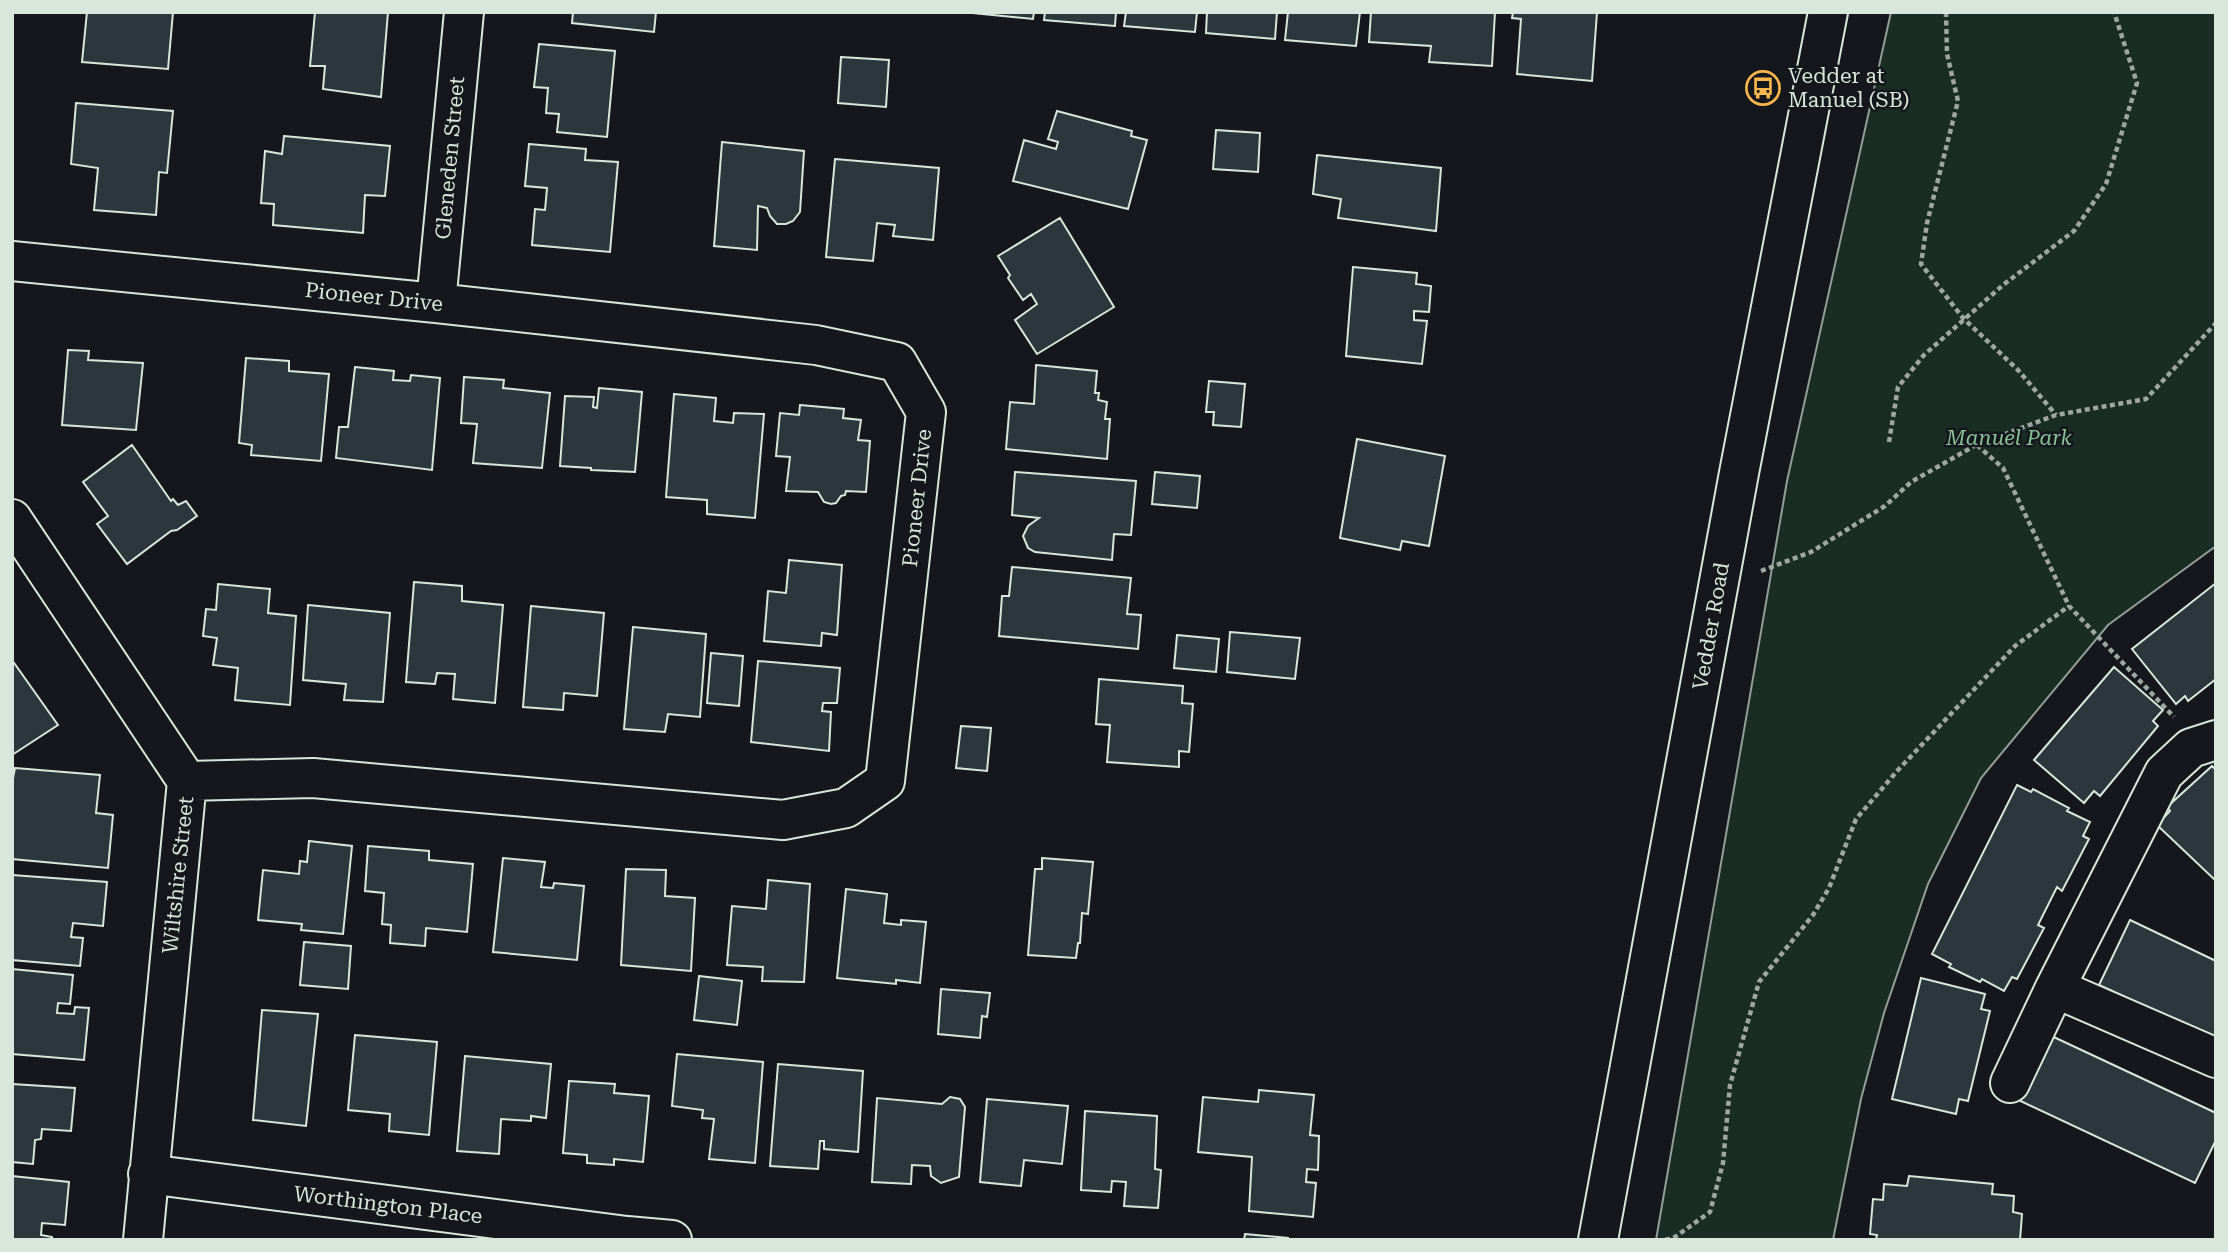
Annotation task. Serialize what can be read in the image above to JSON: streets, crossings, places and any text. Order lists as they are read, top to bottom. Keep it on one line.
{"streets":{"street":["Gleneden Street","Pioneer Drive","Vedder Road","Wiltshire Street","Worthington Place"]},"crossings":[["Gleneden Street","Pioneer Drive"],["Pioneer Drive","Wiltshire Street"],["Wiltshire Street","Worthington Place"]],"parks":["Manuel Park"],"places":{"bus stop":["Vedder at Manuel (SB)"]}}
